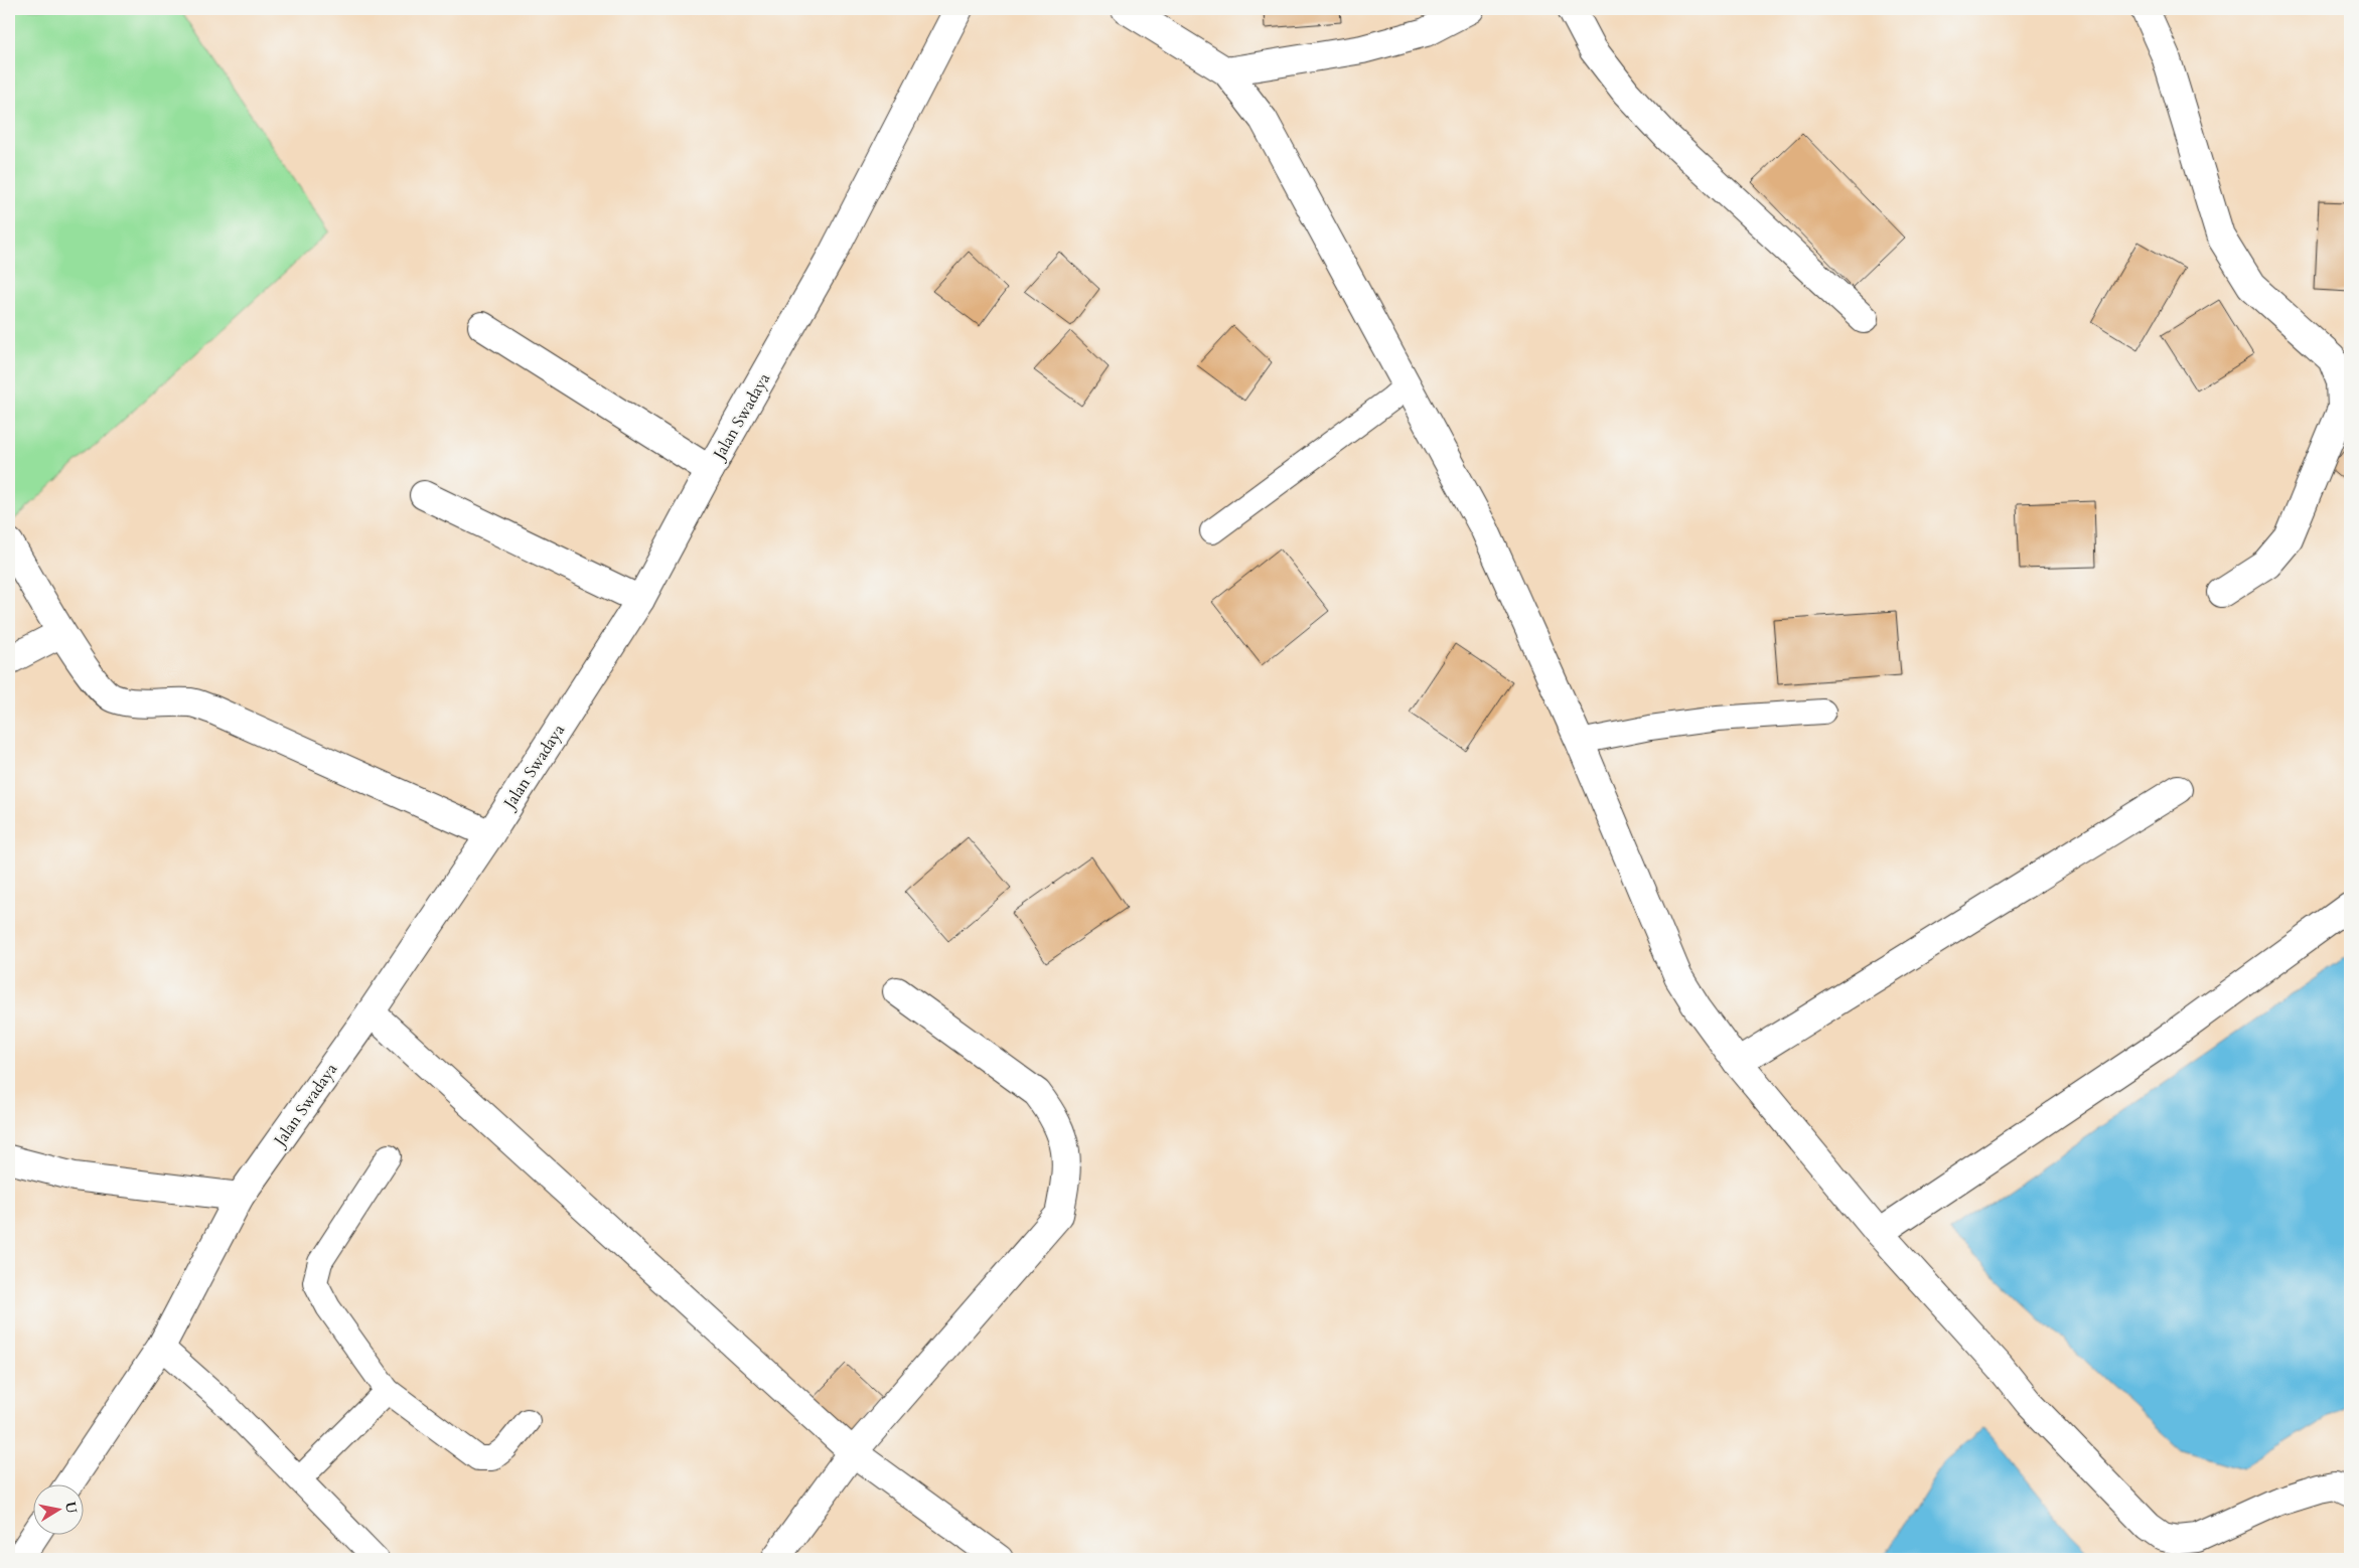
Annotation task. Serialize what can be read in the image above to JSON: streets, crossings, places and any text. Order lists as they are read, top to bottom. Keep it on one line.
{"streets":{"street":["Jalan Swadaya"]},"north":"right"}
